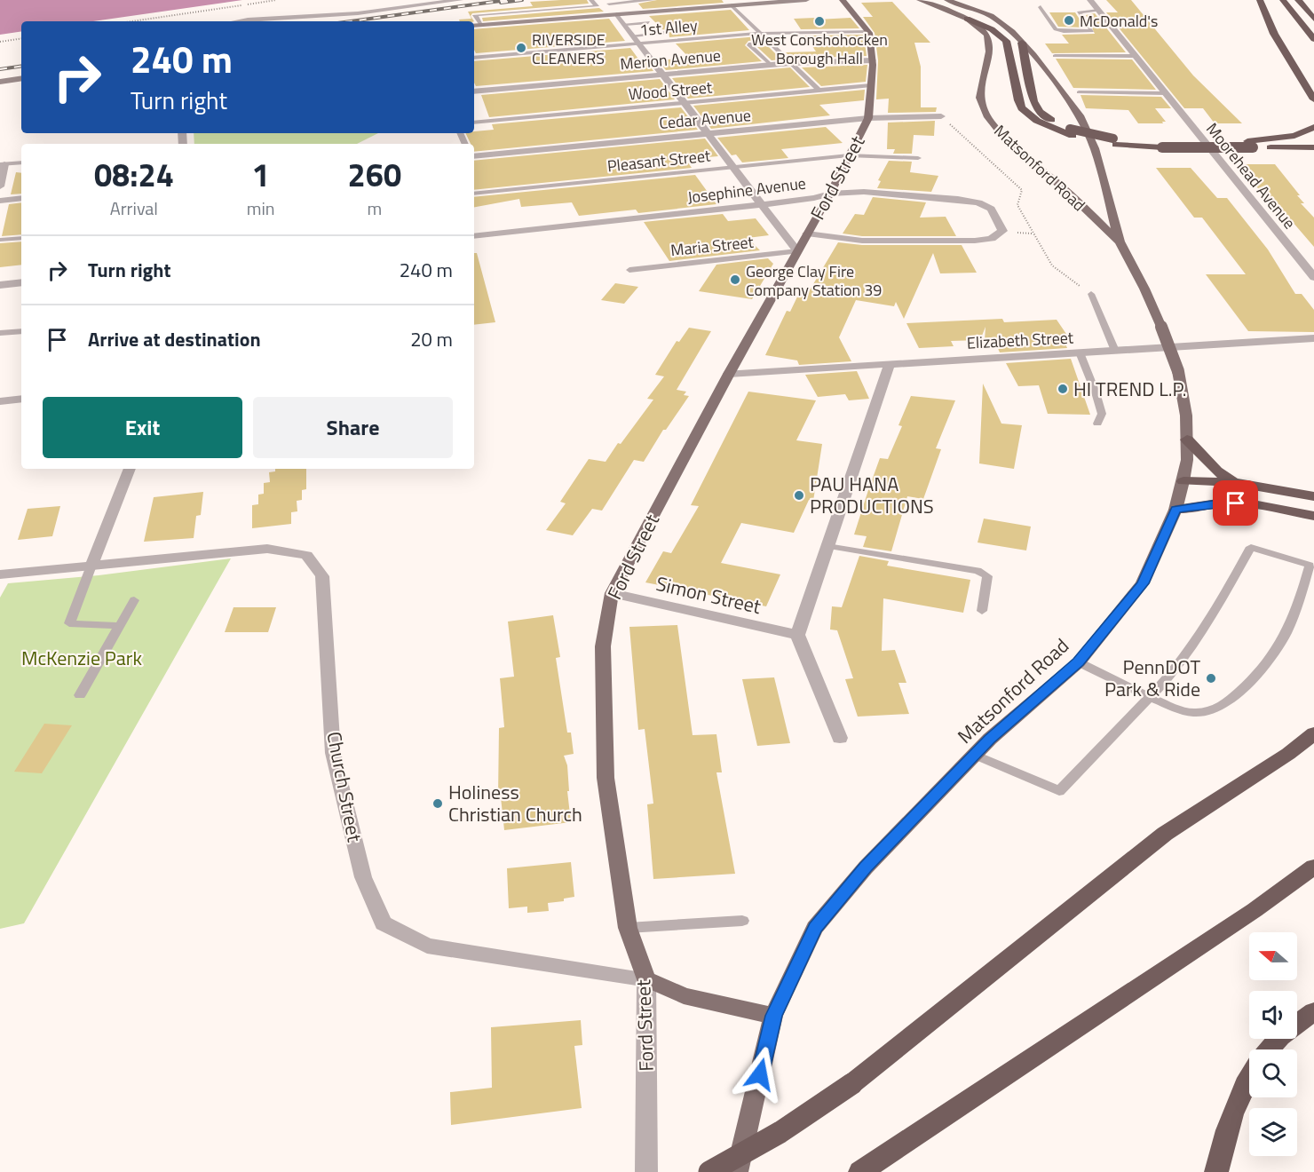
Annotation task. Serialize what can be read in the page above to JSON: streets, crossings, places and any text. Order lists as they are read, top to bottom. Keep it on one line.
{"streets":{"main road":["Matsonford Road","Ford Street","Church Street"],"street":["Merion Avenue","Cedar Avenue","Moorehead Avenue","Josephine Avenue","Elizabeth Street","Simon Street"],"lane":["1st Alley","Wood Street","Pleasant Street","Maria Street"]},"crossings":[["1st Alley","Ford Street"],["Merion Avenue","Ford Street"],["Wood Street","Ford Street"],["Cedar Avenue","Ford Street"],["Pleasant Street","Ford Street"],["Matsonford Road","Church Street"],["Ford Street","Josephine Avenue"],["Ford Street","Maria Street"],["Ford Street","Elizabeth Street"],["Ford Street","Simon Street"],["Ford Street","Church Street"]],"parks":["McKenzie Park"],"places":["McDonald's","West Conshohocken Borough Hall","RIVERSIDE CLEANERS","George Clay Fire Company Station 39","HI TREND L.P.","PAU HANA PRODUCTIONS","PennDOT Park & Ride","Holiness Christian Church"],"north":"left","page":{"turn":["240 m","Turn right"],"eta":["08:24","Arrival","1","min","260","m"],"list":[{"name":"Turn right","value":"240 m"},{"name":"Arrive at destination","value":"20 m"}],"buttons":["Exit","Share"]}}
